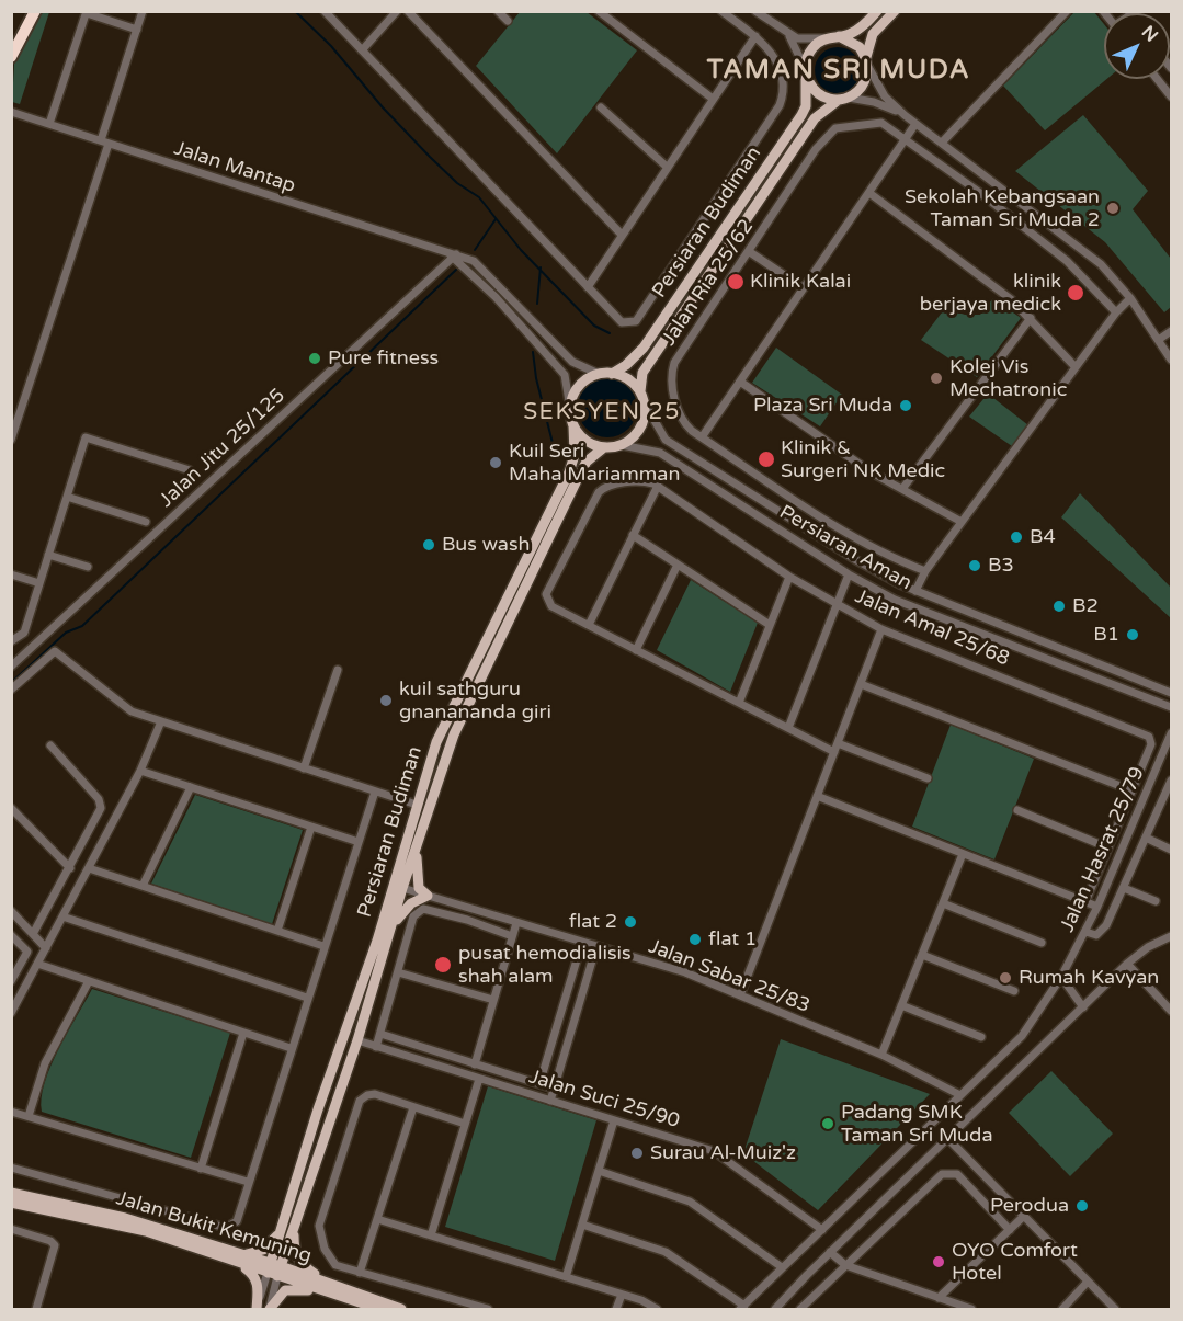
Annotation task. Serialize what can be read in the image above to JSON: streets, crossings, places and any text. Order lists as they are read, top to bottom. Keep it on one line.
{"streets":{"main road":["Persiaran Budiman","Jalan Bukit Kemuning"],"street":["Jalan Mantap","Jalan Ria 25/62","Jalan Jitu 25/125","Persiaran Aman","Jalan Amal 25/68","Jalan Hasrat 25/79","Jalan Sabar 25/83","Jalan Suci 25/90"]},"crossings":[["Jalan Mantap","Jalan Jitu 25/125"],["Persiaran Budiman","Persiaran Aman"],["Persiaran Budiman","Jalan Sabar 25/83"],["Persiaran Budiman","Jalan Suci 25/90"],["Persiaran Budiman","Jalan Bukit Kemuning"],["Jalan Hasrat 25/79","Jalan Sabar 25/83"],["Jalan Hasrat 25/79","Jalan Suci 25/90"]],"districts":["TAMAN SRI MUDA","SEKSYEN 25"],"places":["Sekolah Kebangsaan Taman Sri Muda 2","Klinik Kalai","klinik berjaya medick","Pure fitness","Kolej Vis Mechatronic","Plaza Sri Muda","Klinik & Surgeri NK Medic","Kuil Seri Maha Mariamman","B4","Bus wash","B3","B2","B1","kuil sathguru gnanananda giri","flat 2","flat 1","pusat hemodialisis shah alam","Rumah Kavyan","Padang SMK Taman Sri Muda","Surau Al-Muiz'z","Perodua","OYO Comfort Hotel"],"north":"top right"}
